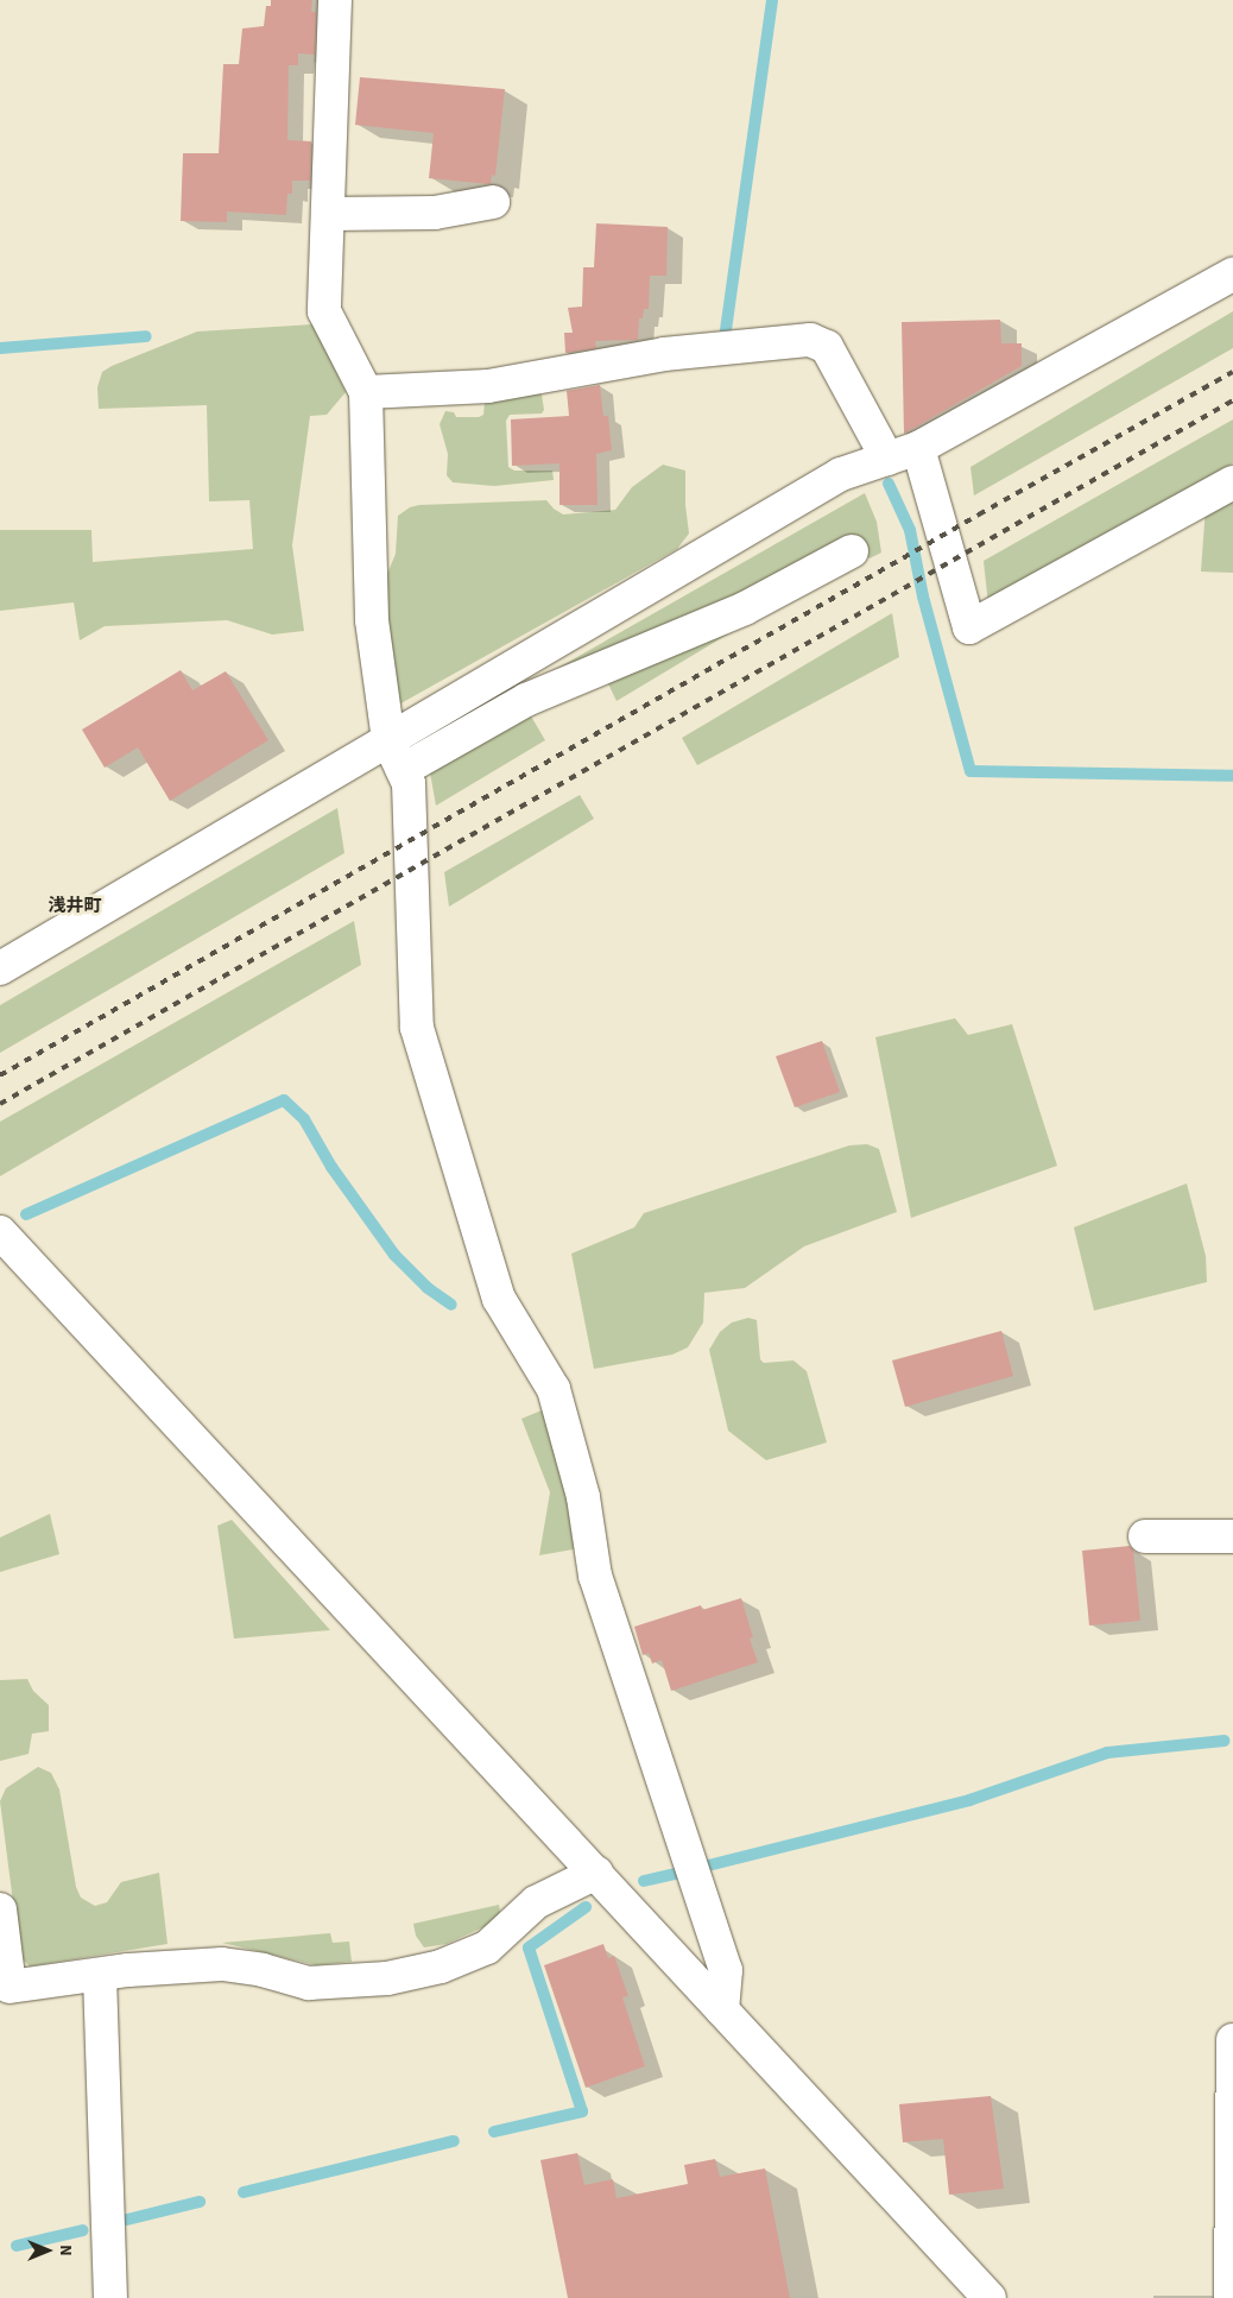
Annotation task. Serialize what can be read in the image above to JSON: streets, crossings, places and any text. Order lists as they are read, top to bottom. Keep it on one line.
{"districts":["浅井町"],"north":"right"}
